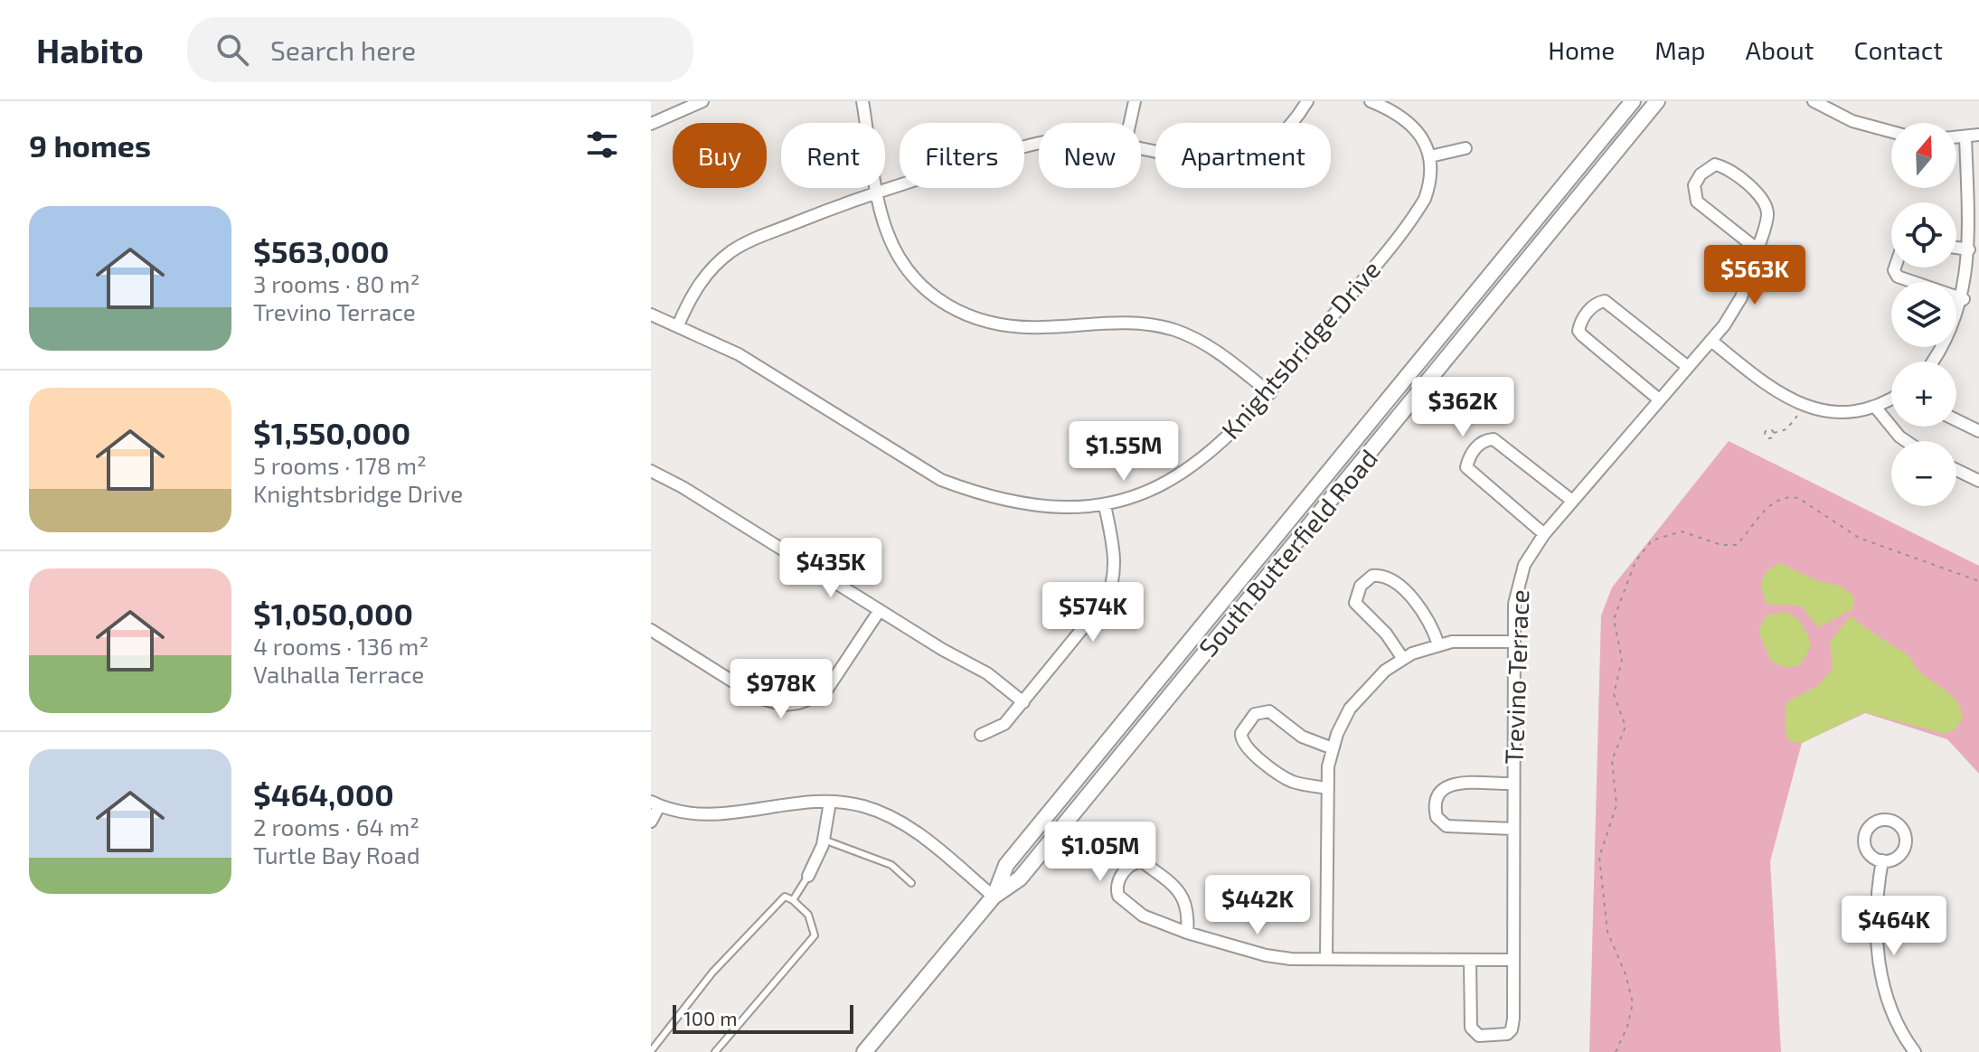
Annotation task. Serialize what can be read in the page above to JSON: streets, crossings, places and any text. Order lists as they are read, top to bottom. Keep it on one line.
{"streets":{"main road":["South Butterfield Road"],"street":["Knightsbridge Drive","Trevino Terrace"]},"scale_bar":"100 m","north":"top","page":{"header":"Habito","search":"Search here","nav":["Home","Map","About","Contact"],"heading":"9 homes","map_buttons":["+","−"],"chip":["Buy","Rent","Filters","New","Apartment"],"list":[{"name":"$563,000","note":"3 rooms · 80 m² · Trevino Terrace"},{"name":"$1,550,000","note":"5 rooms · 178 m² · Knightsbridge Drive"},{"name":"$1,050,000","note":"4 rooms · 136 m² · Valhalla Terrace"},{"name":"$464,000","note":"2 rooms · 64 m² · Turtle Bay Road"}],"price":["$563K","$362K","$1.55M","$435K","$574K","$978K","$1.05M","$442K","$464K"],"scale":"100 m"}}
